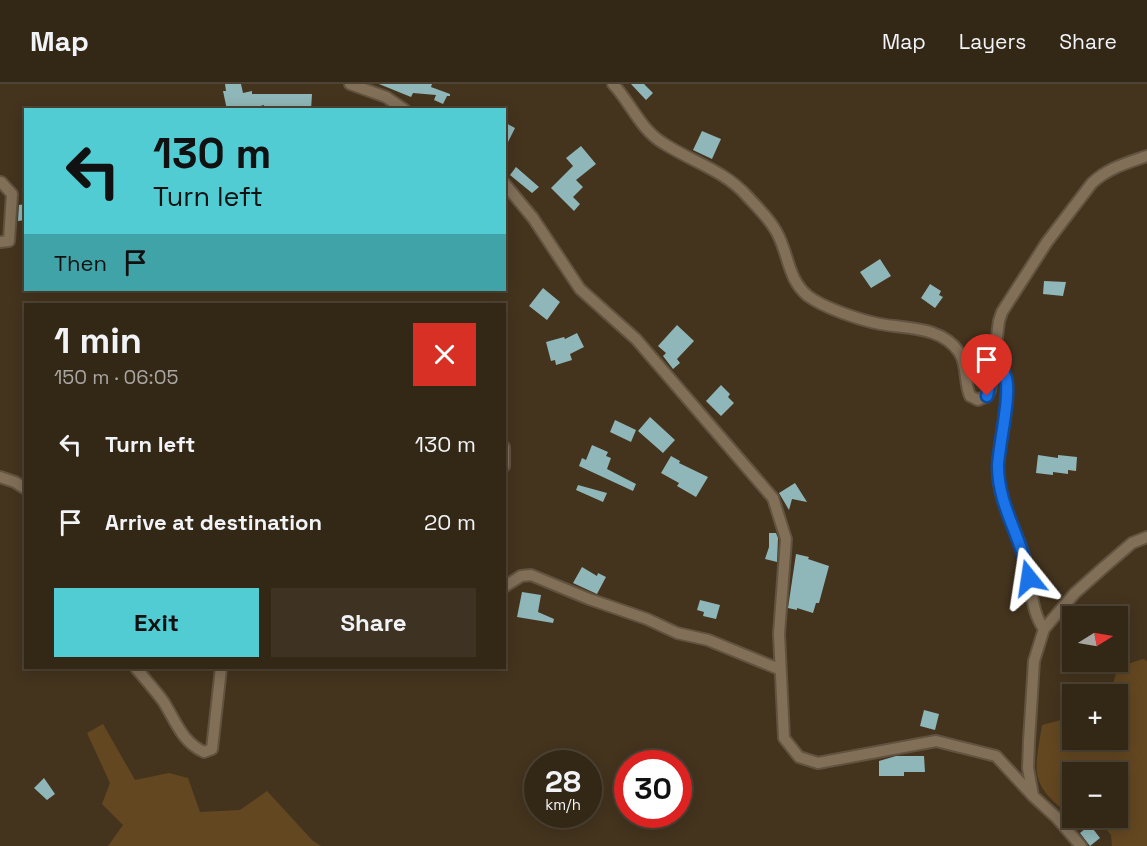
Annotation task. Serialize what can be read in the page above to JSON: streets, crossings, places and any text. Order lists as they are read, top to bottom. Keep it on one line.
{"north":"right","page":{"header":"Map","nav":["Map","Layers","Share"],"turn":["130 m","Turn left"],"then":"Then","heading":["1 min","150 m · 06:05"],"list":[{"name":"Turn left","value":"130 m"},{"name":"Arrive at destination","value":"20 m"}],"buttons":["Exit","Share"],"map_buttons":["+","−"],"speed":"28 km/h","limit":"30"}}
